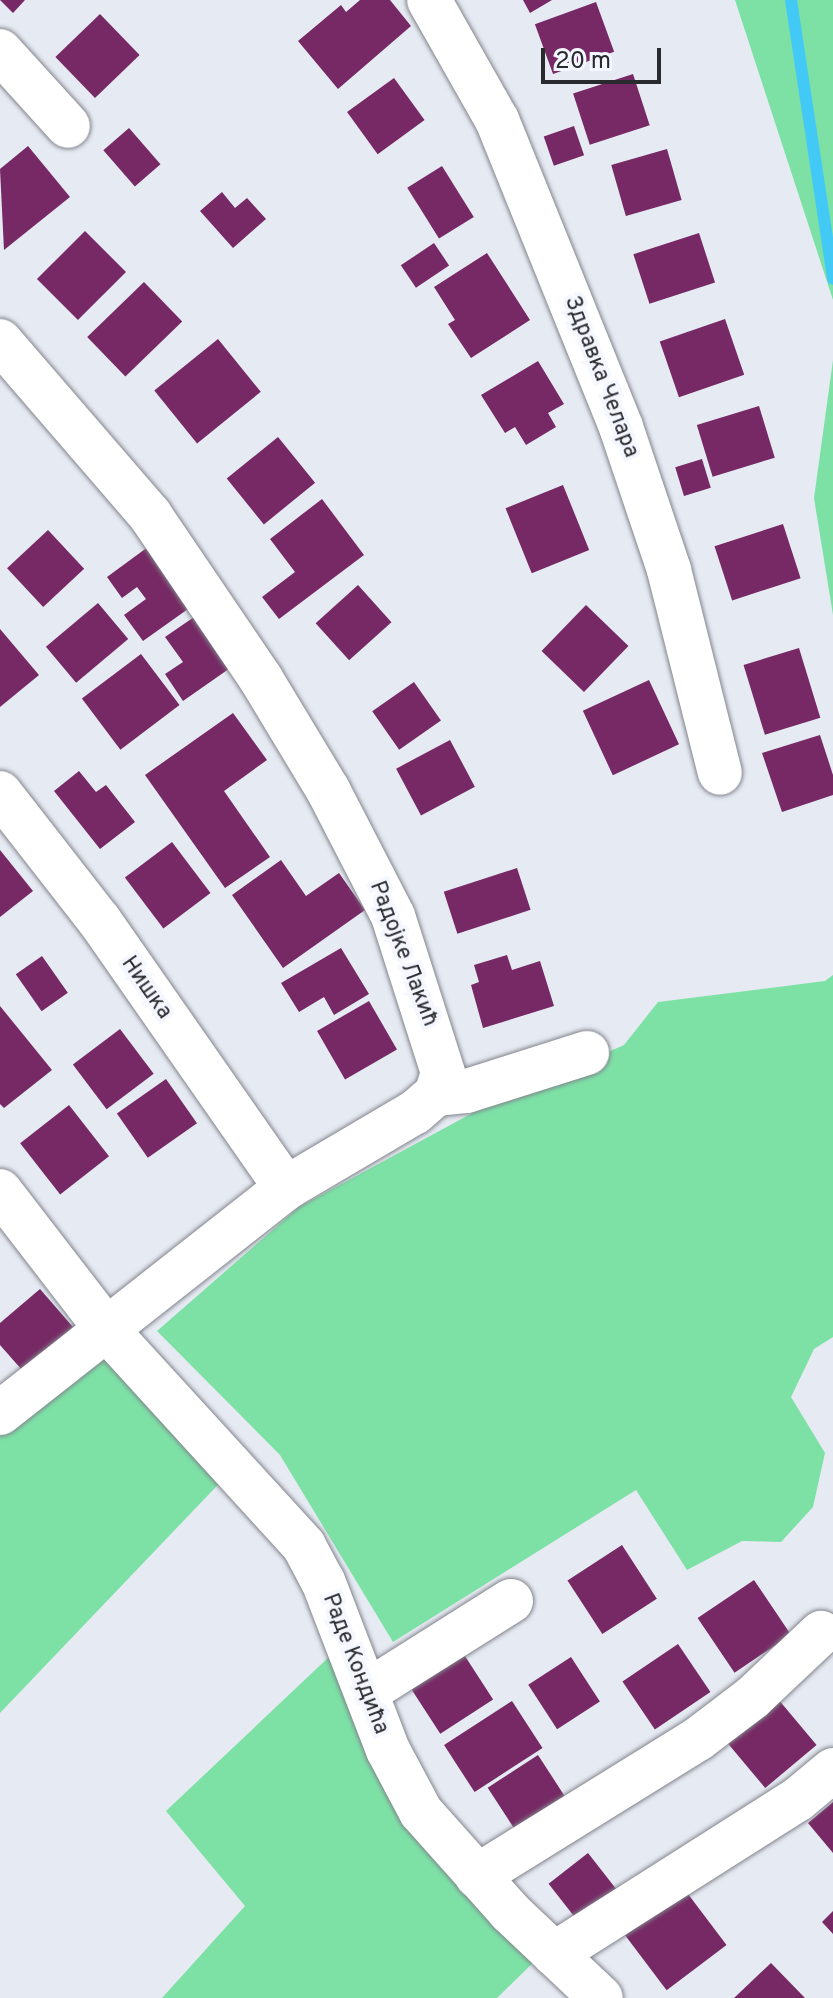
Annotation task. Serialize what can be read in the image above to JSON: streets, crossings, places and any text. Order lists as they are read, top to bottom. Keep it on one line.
{"streets":{"street":["Здравка Челара","Радојке Лакић","Нишка","Раде Кондића"]},"scale_bar":"20 m"}
